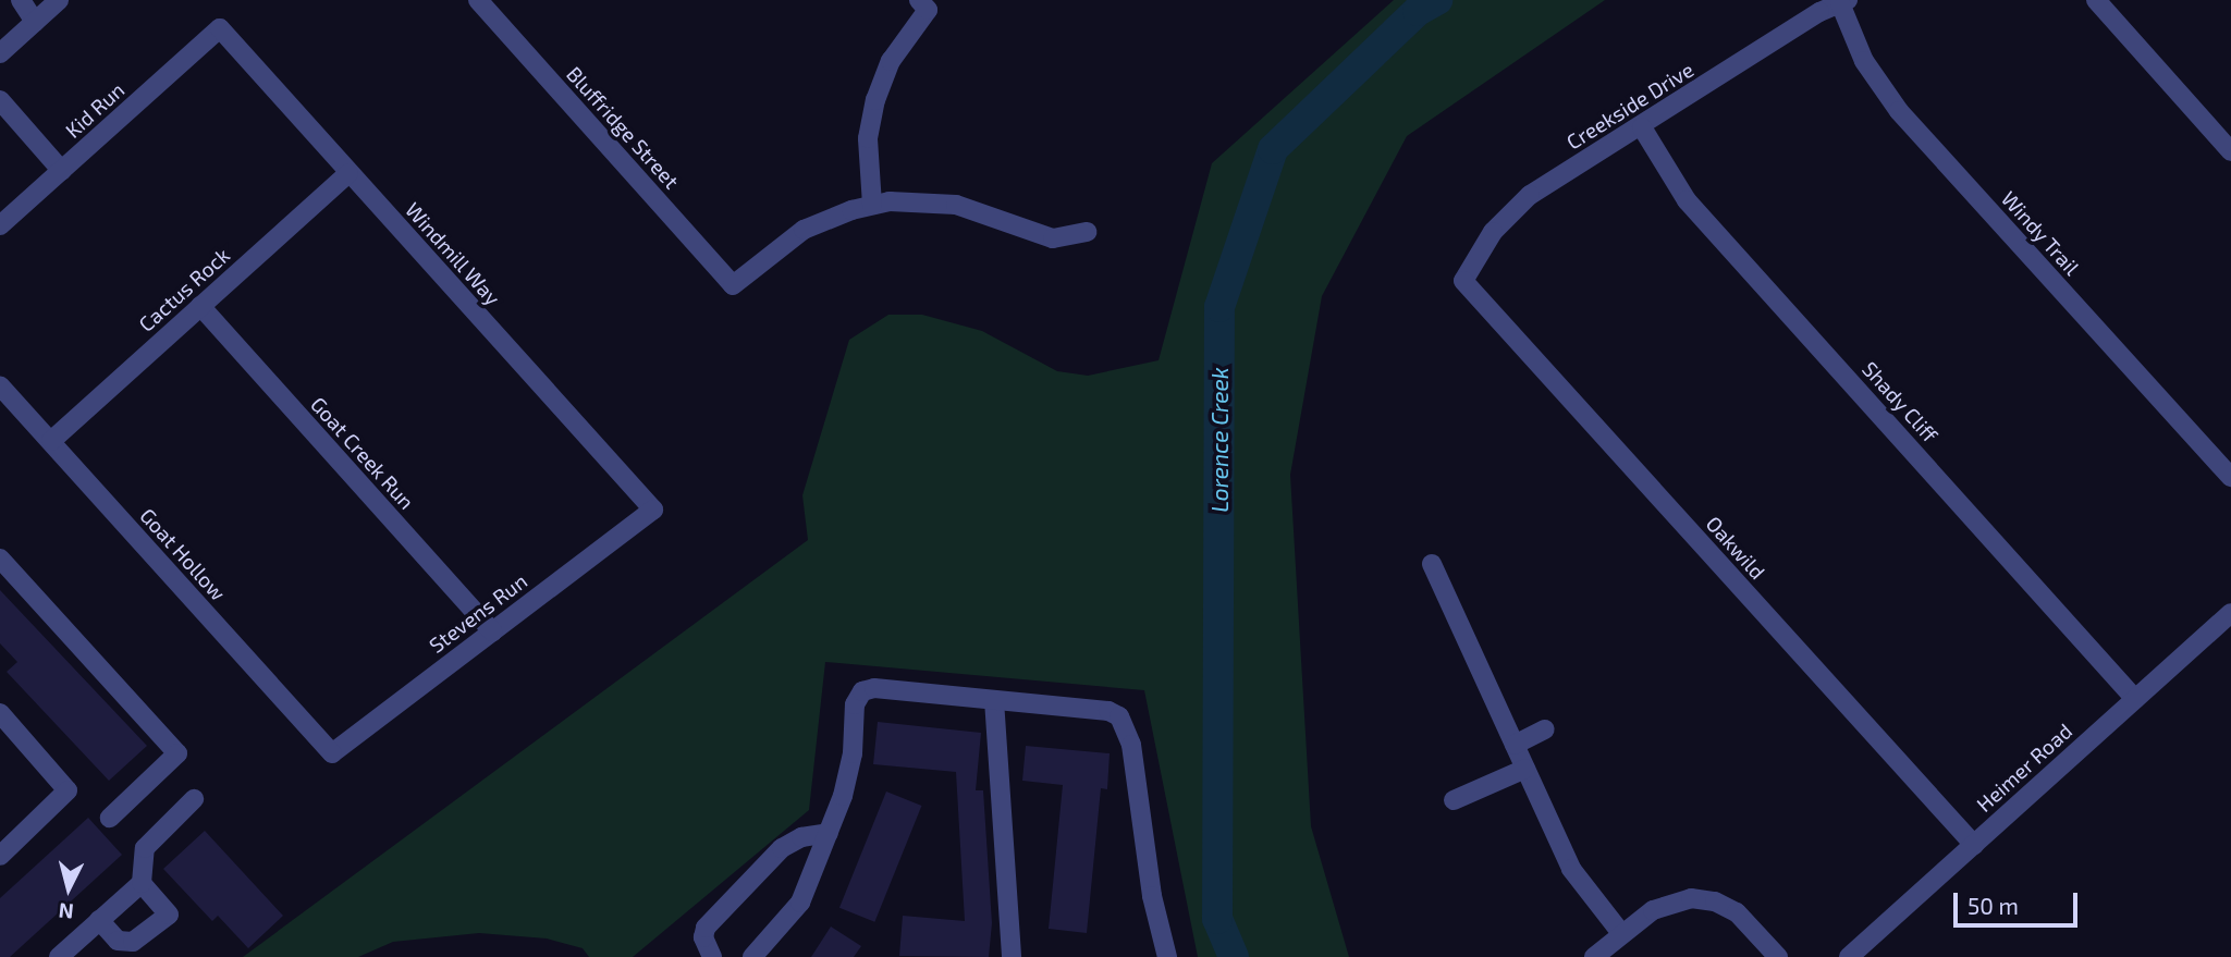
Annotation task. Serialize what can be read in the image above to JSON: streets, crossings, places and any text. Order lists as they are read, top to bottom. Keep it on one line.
{"streets":{"street":["Creekside Drive","Kid Run","Bluffridge Street","Windy Trail","Windmill Way","Cactus Rock","Shady Cliff","Goat Creek Run","Oakwild","Goat Hollow","Stevens Run","Heimer Road"]},"crossings":[["Creekside Drive","Windy Trail"],["Creekside Drive","Shady Cliff"],["Creekside Drive","Oakwild"],["Kid Run","Windmill Way"],["Windmill Way","Cactus Rock"],["Windmill Way","Stevens Run"],["Cactus Rock","Goat Creek Run"],["Cactus Rock","Goat Hollow"],["Shady Cliff","Heimer Road"],["Goat Creek Run","Stevens Run"],["Oakwild","Heimer Road"],["Goat Hollow","Stevens Run"]],"water":["Lorence Creek"],"scale_bar":"50 m","north":"bottom"}
